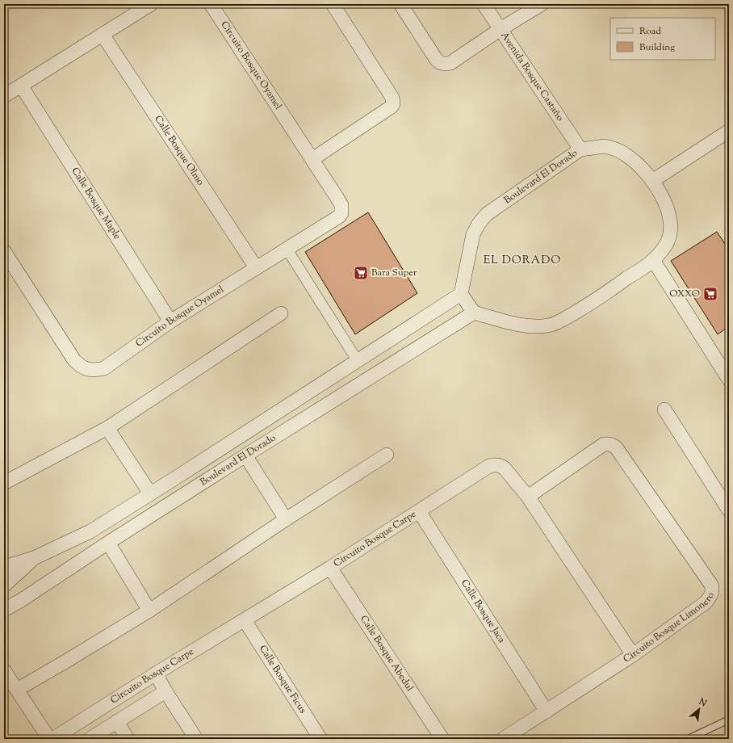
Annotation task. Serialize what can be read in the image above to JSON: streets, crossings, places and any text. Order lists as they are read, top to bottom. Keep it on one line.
{"streets":{"street":["Circuito Bosque Oyamel","Avenida Bosque Castaño","Calle Bosque Olmo","Boulevard El Dorado","Calle Bosque Maple","Circuito Bosque Carpe","Calle Bosque Jaca","Circuito Bosque Limonero","Calle Bosque Abedul","Calle Bosque Ficus"]},"crossings":[["Circuito Bosque Oyamel","Calle Bosque Olmo"],["Circuito Bosque Oyamel","Calle Bosque Maple"],["Avenida Bosque Castaño","Boulevard El Dorado"],["Circuito Bosque Carpe","Calle Bosque Jaca"],["Circuito Bosque Carpe","Circuito Bosque Limonero"],["Circuito Bosque Carpe","Calle Bosque Abedul"],["Circuito Bosque Carpe","Calle Bosque Ficus"],["Calle Bosque Jaca","Circuito Bosque Limonero"]],"districts":["EL DORADO"],"places":{"supermarket":["Bara Super","OXXO"]},"legend":["Road","Building"],"north":"top right"}
